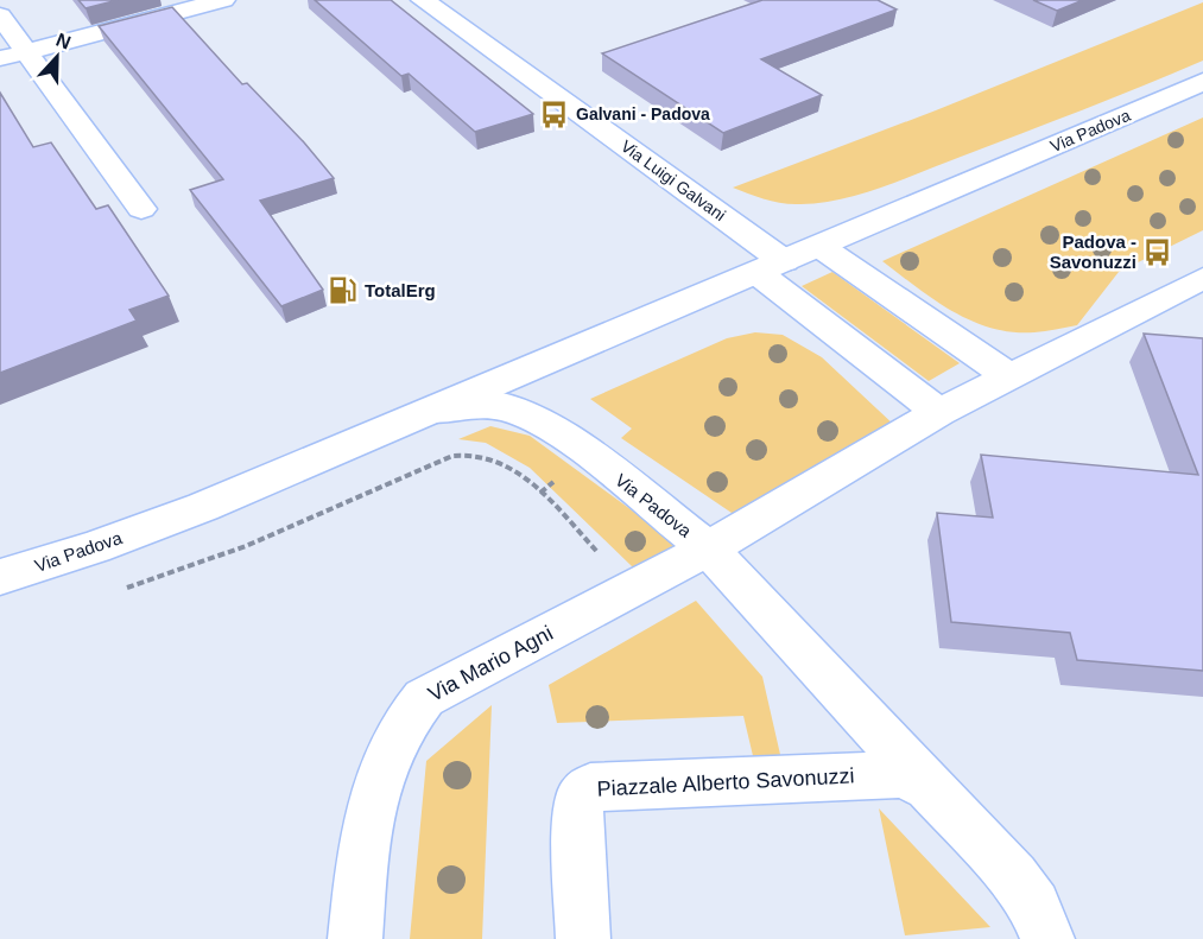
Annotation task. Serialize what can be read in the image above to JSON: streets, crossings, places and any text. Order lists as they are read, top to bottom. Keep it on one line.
{"streets":{"street":["Via Padova","Via Luigi Galvani","Via Mario Agni","Piazzale Alberto Savonuzzi"]},"crossings":[["Via Padova","Via Luigi Galvani"],["Via Padova","Via Mario Agni"],["Via Padova","Piazzale Alberto Savonuzzi"],["Via Mario Agni","Piazzale Alberto Savonuzzi"]],"places":{"bus stop":["Galvani - Padova","Padova - Savonuzzi"],"fuel station":["TotalErg"]},"north":"top"}
